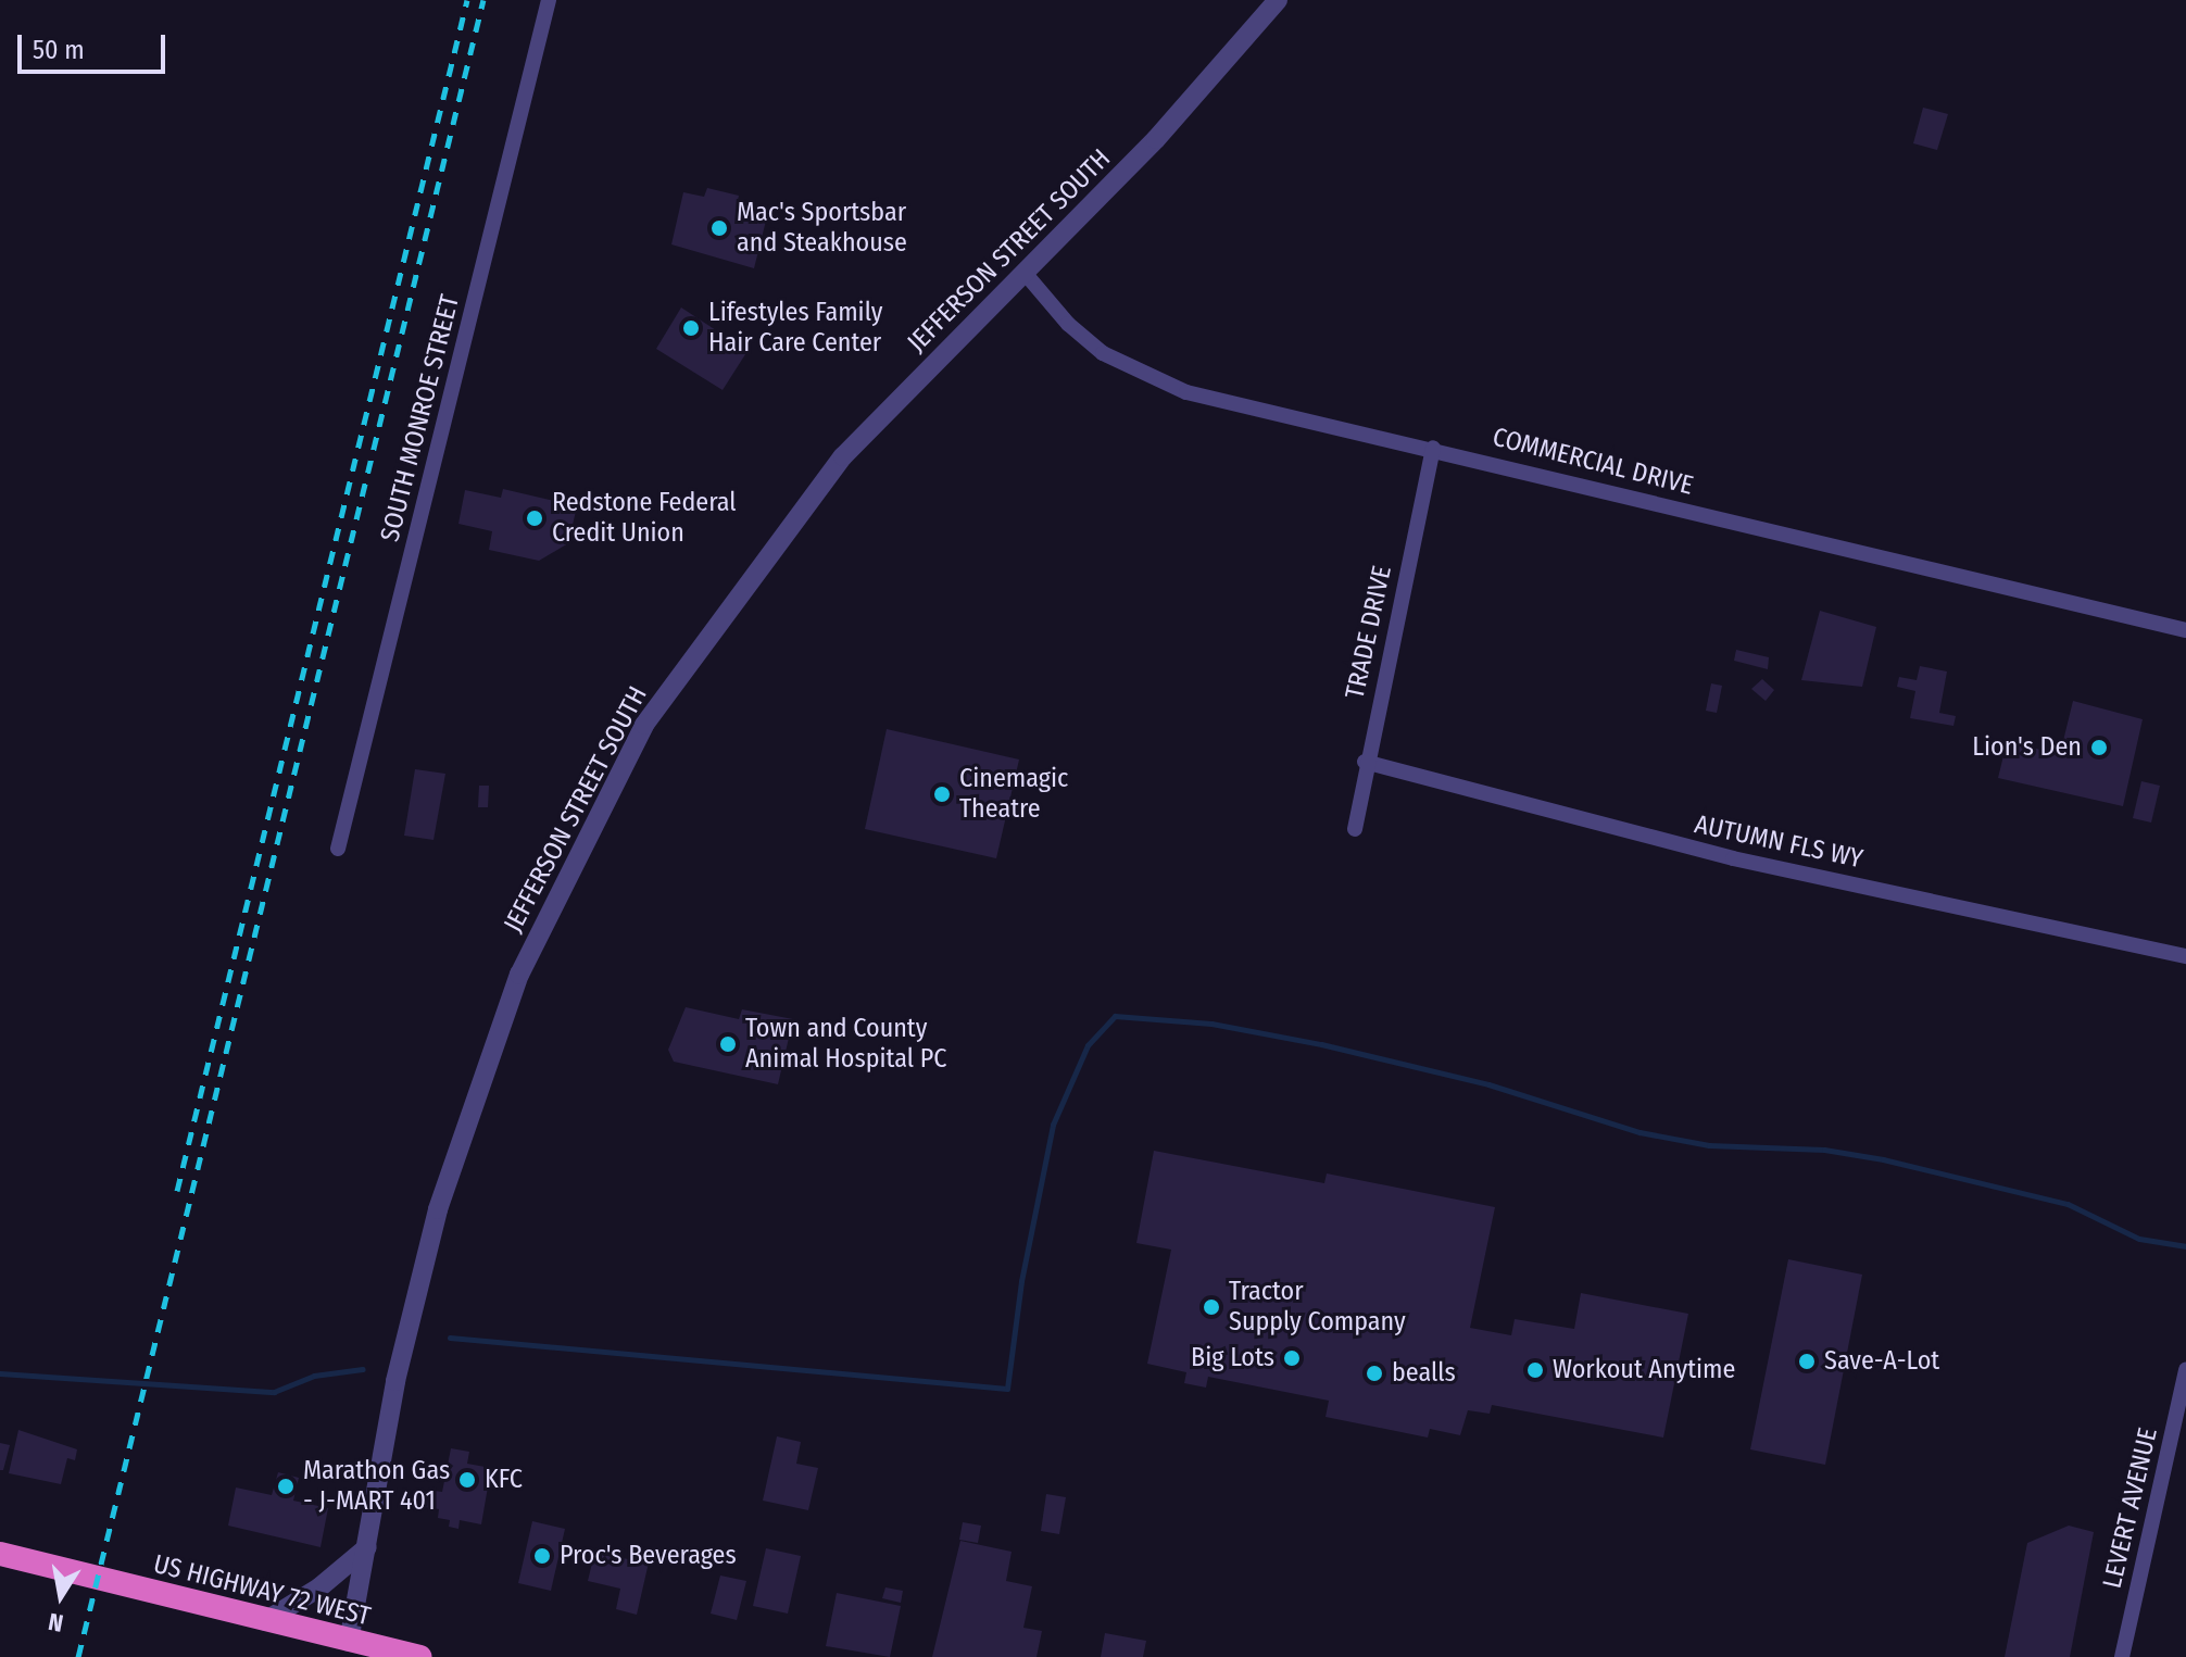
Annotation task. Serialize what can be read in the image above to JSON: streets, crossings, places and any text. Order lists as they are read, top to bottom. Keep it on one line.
{"streets":{"highway":["US HIGHWAY 72 WEST"],"street":["JEFFERSON STREET SOUTH","SOUTH MONROE STREET","COMMERCIAL DRIVE","TRADE DRIVE","AUTUMN FLS WY","LEVERT AVENUE"]},"crossings":[["JEFFERSON STREET SOUTH","COMMERCIAL DRIVE"],["JEFFERSON STREET SOUTH","US HIGHWAY 72 WEST"],["COMMERCIAL DRIVE","TRADE DRIVE"],["TRADE DRIVE","AUTUMN FLS WY"]],"places":["Mac's Sportsbar and Steakhouse","Lifestyles Family Hair Care Center","Redstone Federal Credit Union","Lion's Den","Cinemagic Theatre","Town and County Animal Hospital PC","Tractor Supply Company","Big Lots","Save-A-Lot","Workout Anytime","bealls","KFC","Marathon Gas - J-MART 401","Proc's Beverages"],"scale_bar":"50 m","north":"bottom"}
